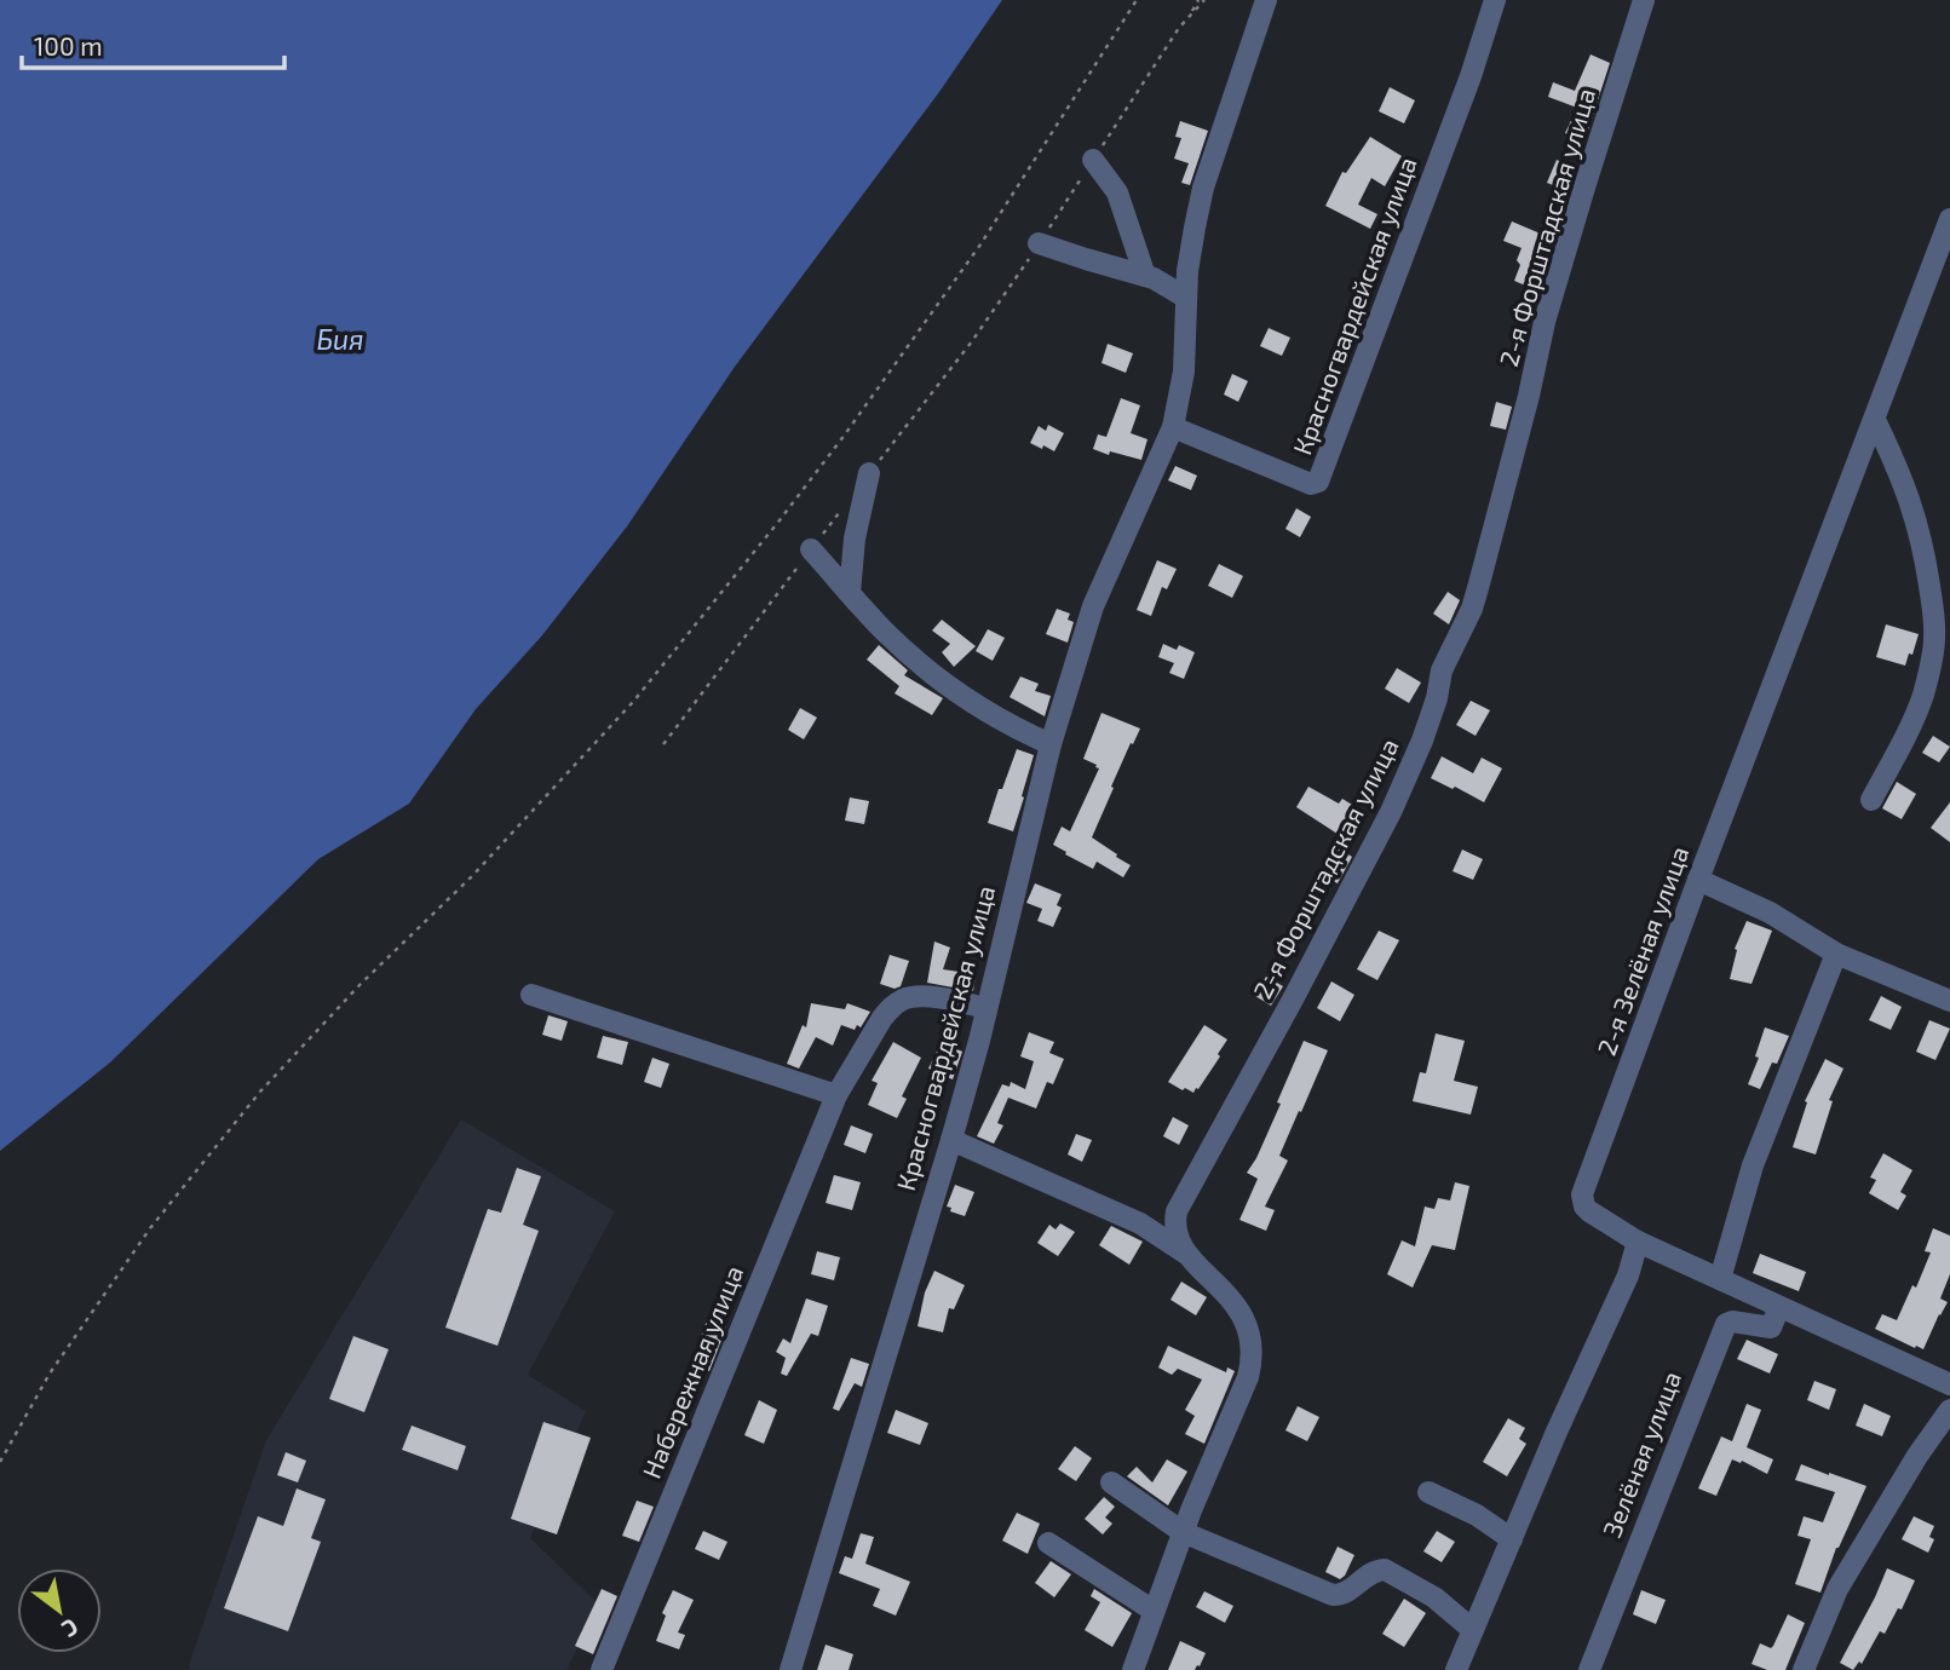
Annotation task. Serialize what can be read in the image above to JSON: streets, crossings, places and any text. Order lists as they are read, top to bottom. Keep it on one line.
{"streets":{"street":["2-я Форштадская улица","Красногвардейская улица","2-я Зелёная улица","Набережная улица","Зелёная улица"]},"crossings":[["Красногвардейская улица","Набережная улица"],["2-я Зелёная улица","Зелёная улица"]],"water":["Бия"],"scale_bar":"100 m","north":"bottom right"}
